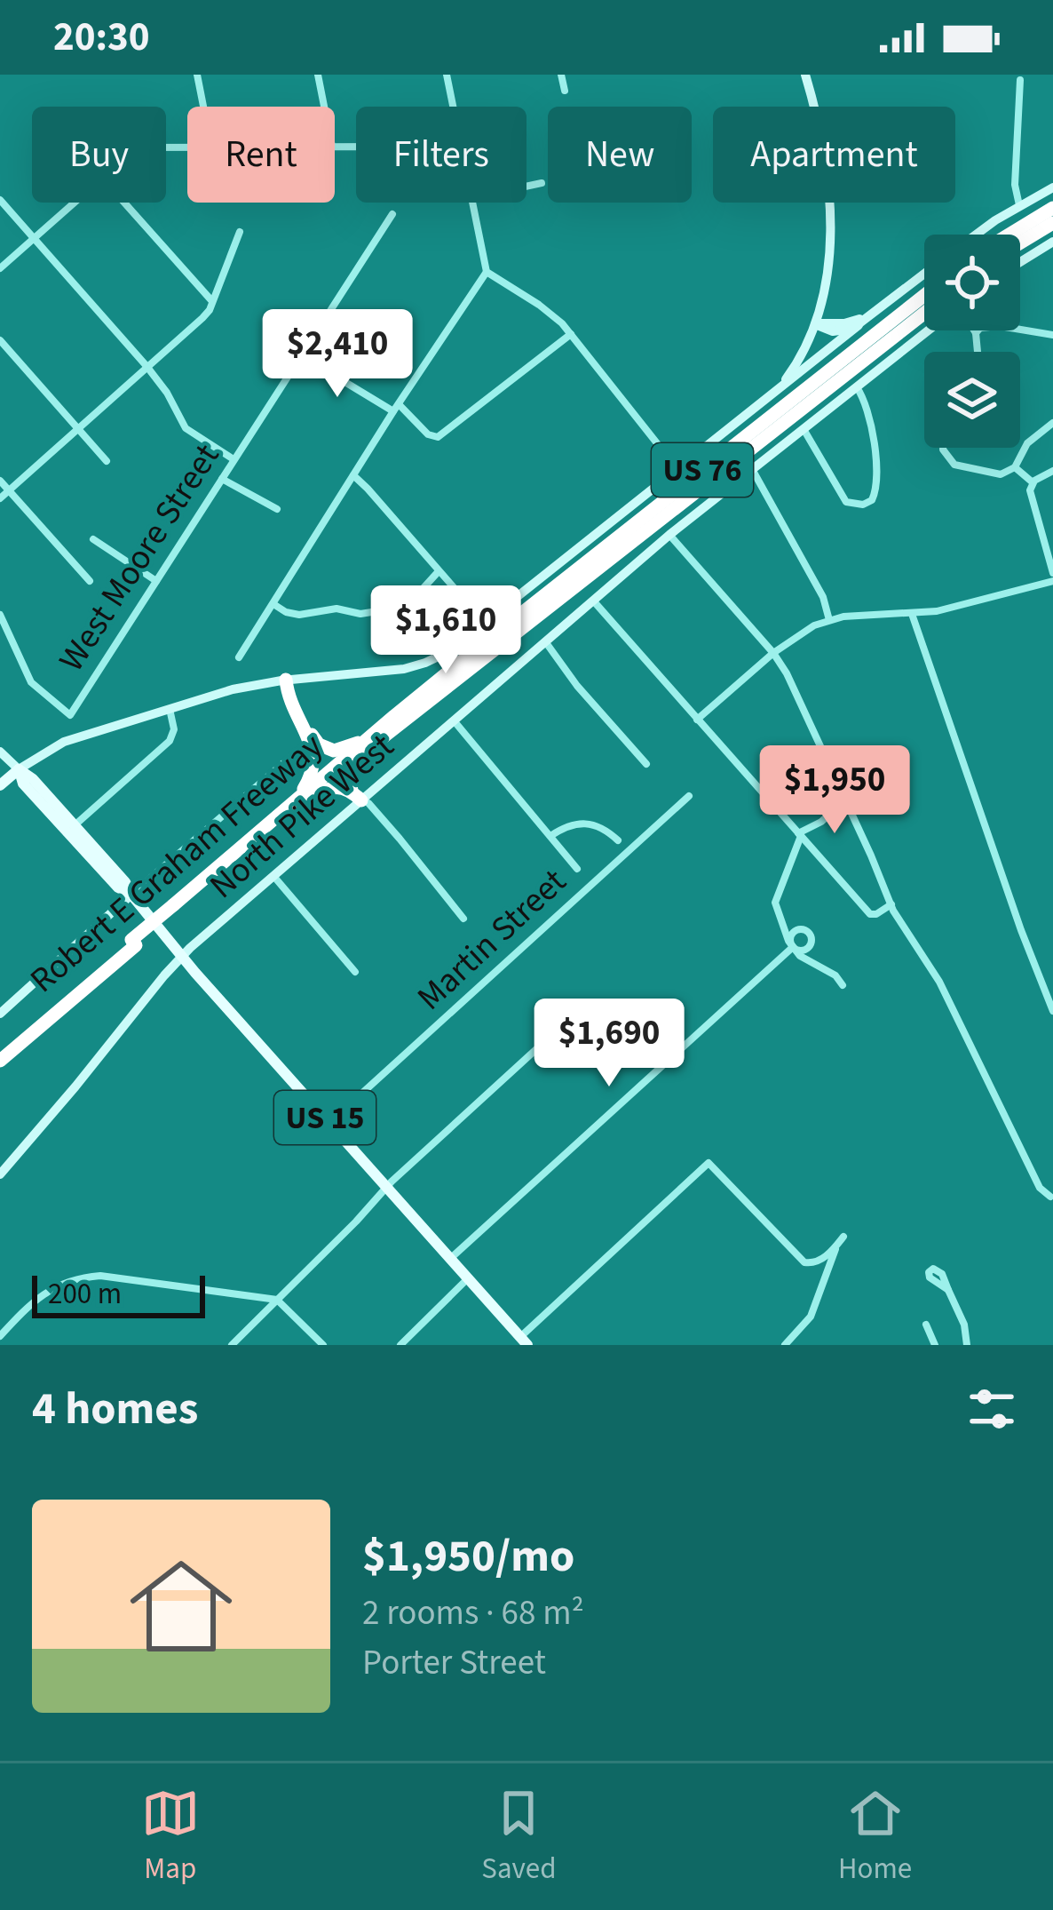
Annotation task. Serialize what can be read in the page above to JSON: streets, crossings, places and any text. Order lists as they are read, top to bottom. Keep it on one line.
{"streets":{"highway":["US 76","Robert E Graham Freeway"],"main road":["North Pike West","US 15"],"street":["West Moore Street","Martin Street"]},"crossings":[["North Pike West","US 15"],["Martin Street","US 15"]],"scale_bar":"200 m","page":{"status":"20:30","chip":["Buy","Rent","Filters","New","Apartment"],"price":["$2,410","$1,610","$1,950","$1,690"],"scale":"200 m","heading":"4 homes","list":[{"name":"$1,950/mo","note":"2 rooms · 68 m² · Porter Street"}],"tabs":["Map","Saved","Home"]}}
